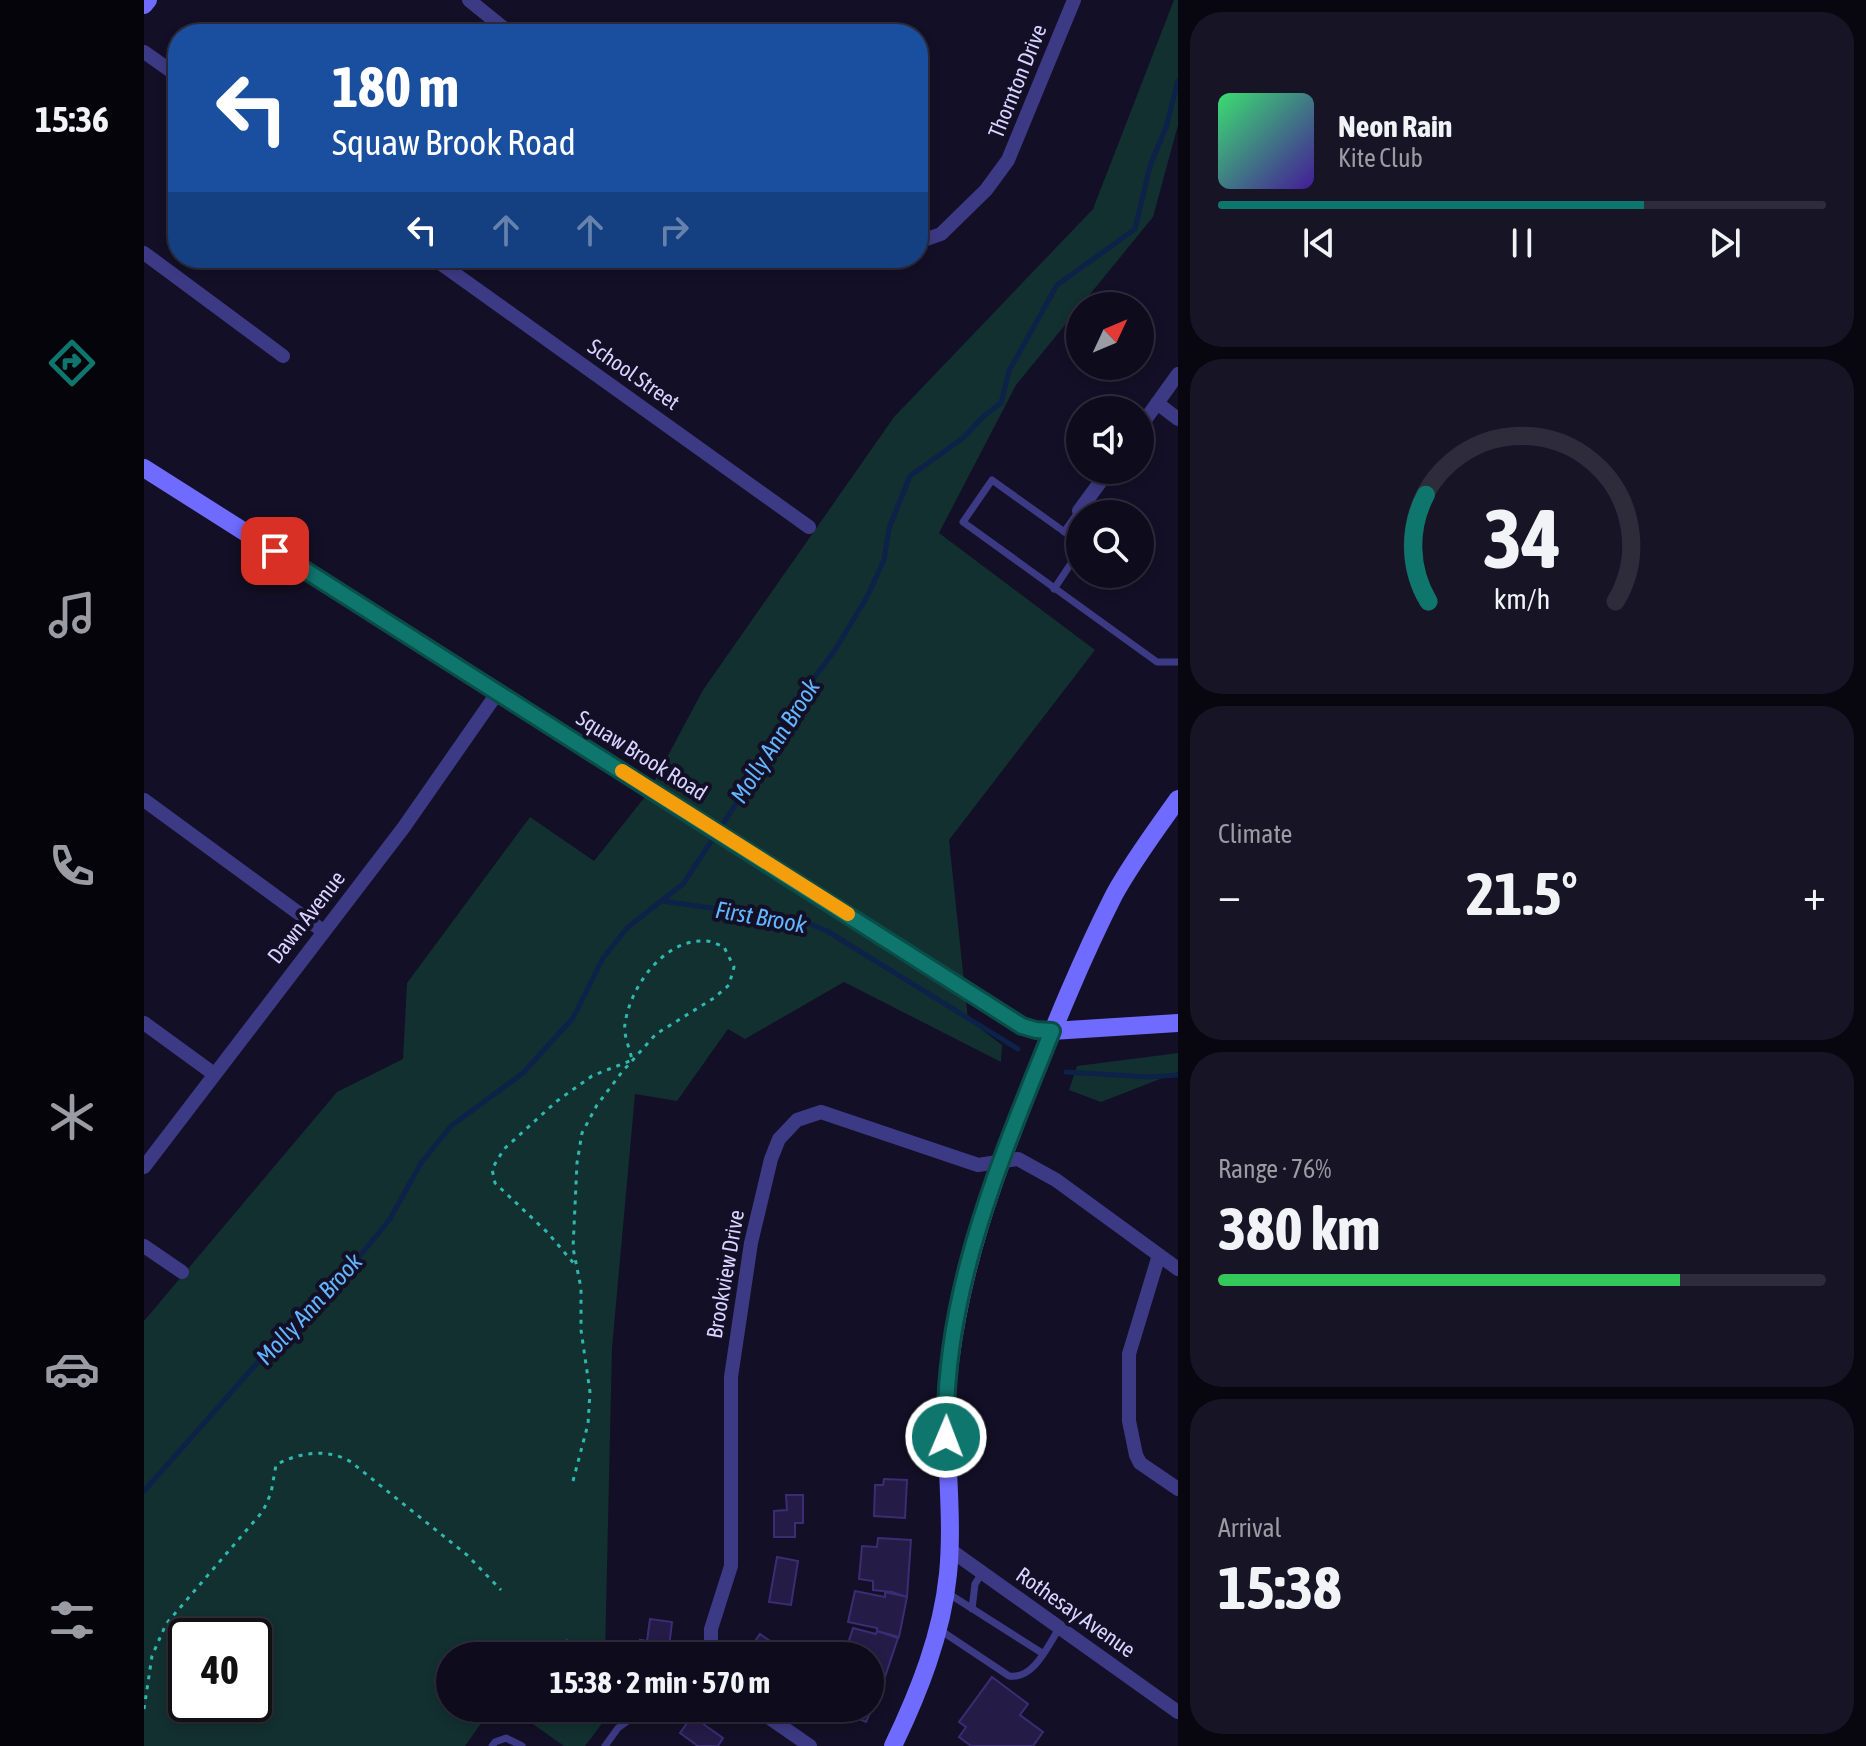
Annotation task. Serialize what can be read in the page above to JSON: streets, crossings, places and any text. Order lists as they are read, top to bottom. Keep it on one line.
{"streets":{"street":["Thornton Drive","School Street","Squaw Brook Road","Dawn Avenue","Brookview Drive","Rothesay Avenue"]},"crossings":[["Squaw Brook Road","Dawn Avenue"]],"water":["Molly Ann Brook","First Brook"],"north":"top right","page":{"tabs":"15:36","turn":["180 m","Squaw Brook Road"],"song":["Neon Rain","Kite Club"],"tile":["Climate",["Range · 76%","380 km"],["Arrival","15:38"]],"heat":["−","21.5°","+"],"limit":"40","trip":"15:38 · 2 min · 570 m","gauge":["34","km/h"]}}
